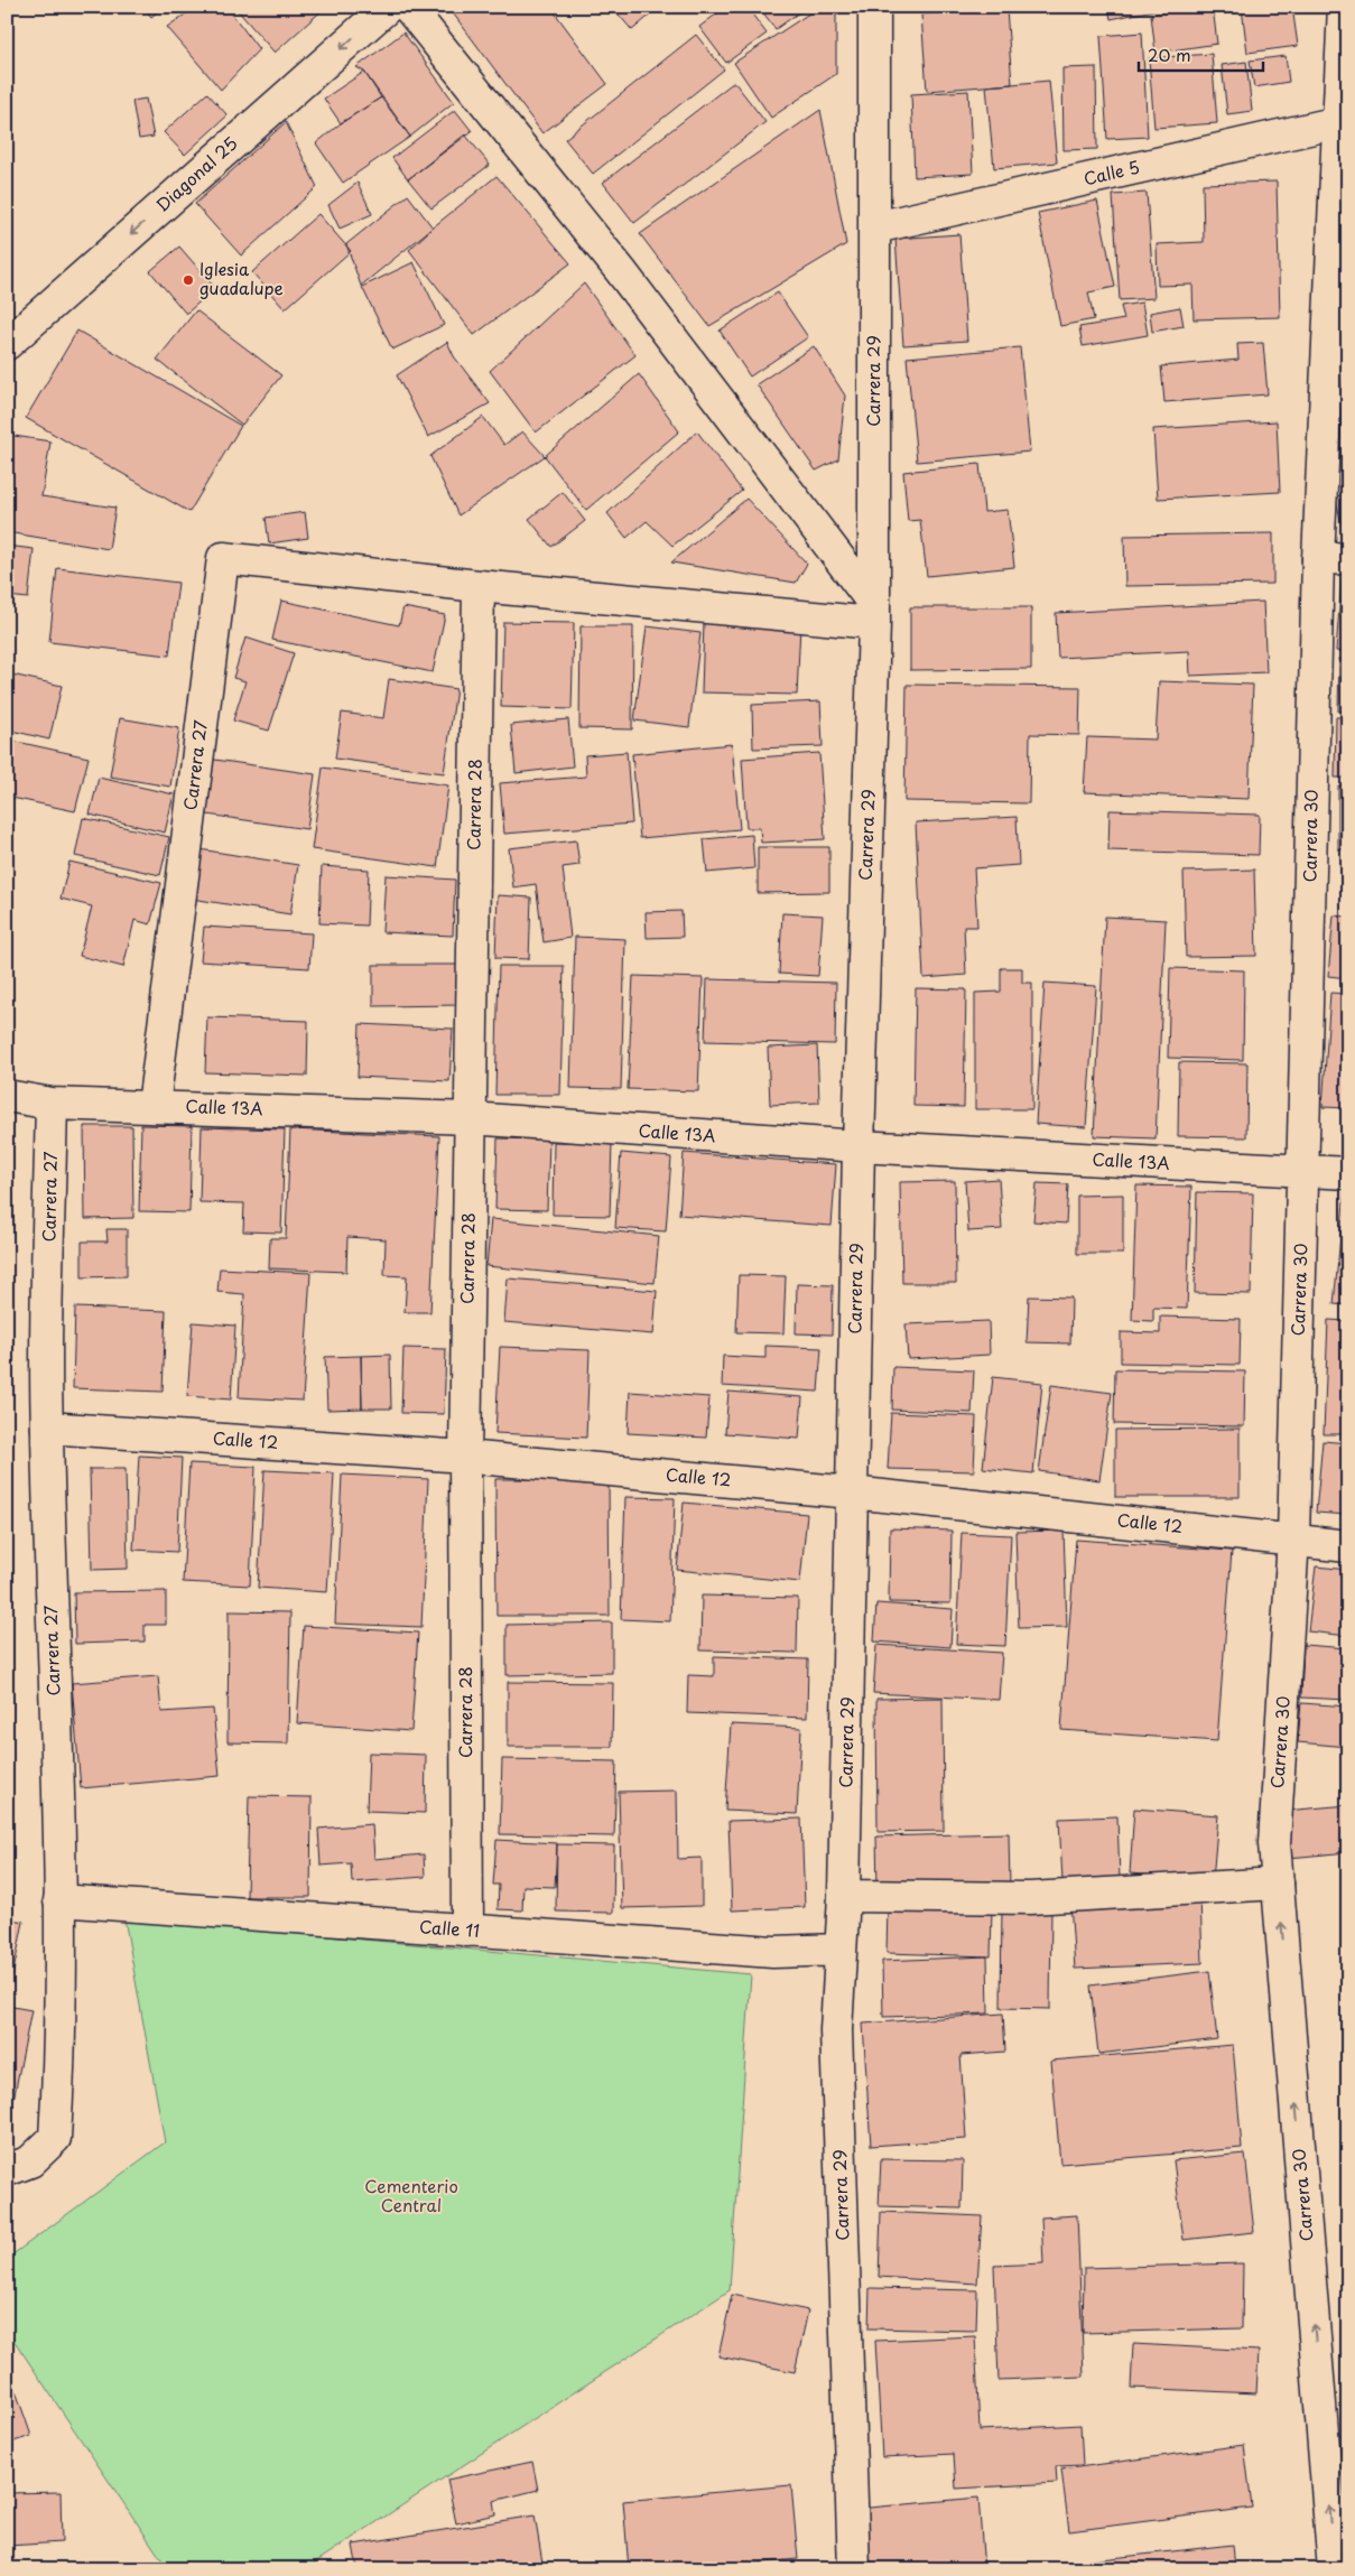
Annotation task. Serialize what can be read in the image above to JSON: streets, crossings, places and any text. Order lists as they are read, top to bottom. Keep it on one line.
{"streets":{"street":["Calle 5","Diagonal 25","Carrera 29","Carrera 27","Carrera 28","Carrera 30","Calle 13A","Calle 12","Calle 11"]},"crossings":[["Calle 5","Carrera 29"],["Calle 5","Carrera 30"],["Carrera 29","Calle 13A"],["Carrera 29","Calle 12"],["Carrera 29","Calle 11"],["Carrera 27","Carrera 28"],["Carrera 27","Calle 13A"],["Carrera 27","Calle 12"],["Carrera 27","Calle 11"],["Carrera 28","Calle 13A"],["Carrera 28","Calle 12"],["Carrera 28","Calle 11"],["Carrera 30","Calle 13A"],["Carrera 30","Calle 12"]],"one_way":["Diagonal 25"],"parks":["Cementerio Central"],"places":["Iglesia guadalupe"],"scale_bar":"20 m"}
